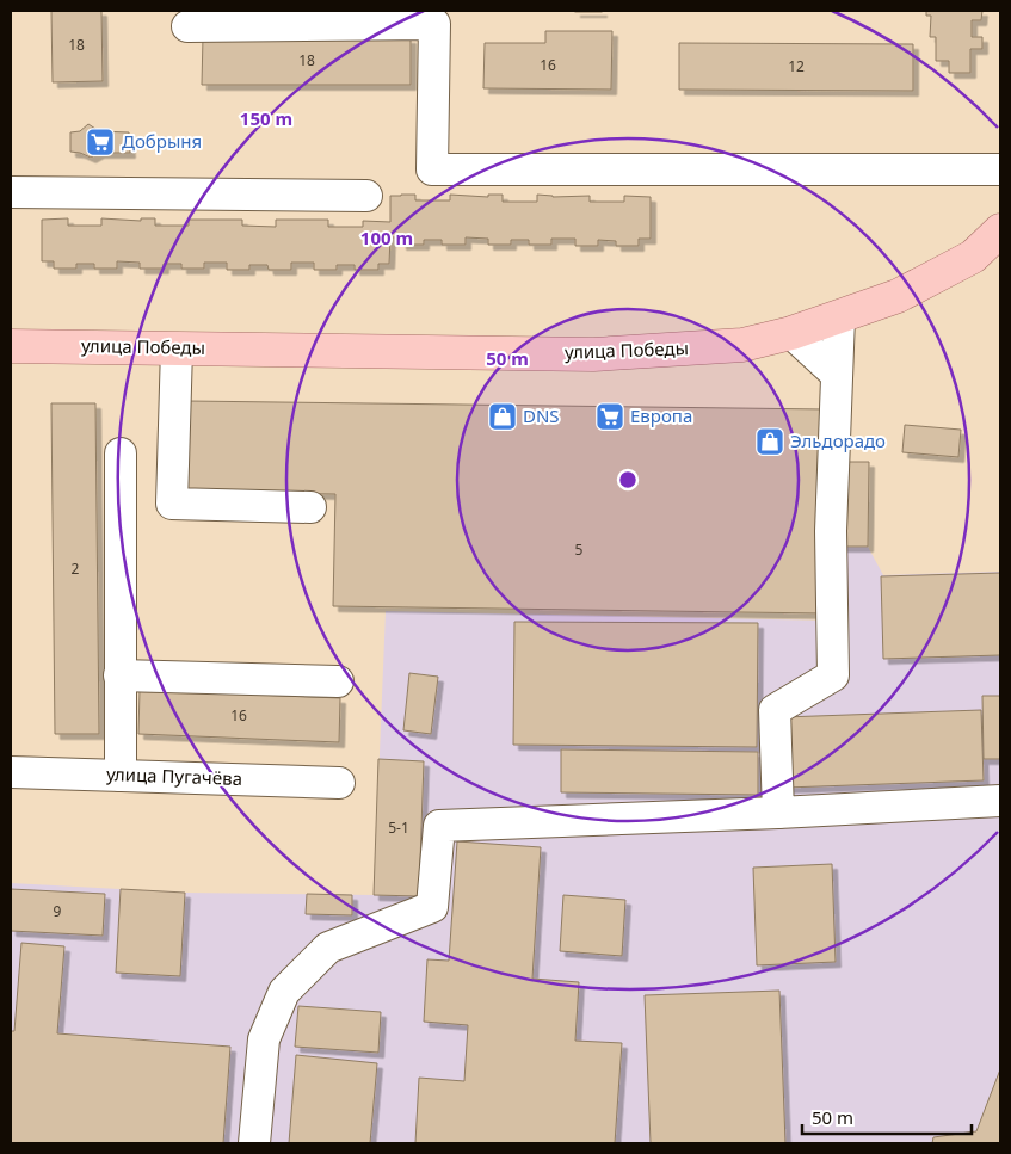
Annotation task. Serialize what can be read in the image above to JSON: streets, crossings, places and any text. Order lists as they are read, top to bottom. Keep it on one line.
{"streets":{"main road":["улица Победы"],"street":["улица Пугачёва"]},"places":{"supermarket":["Добрыня","Европа"],"shop":["DNS","Эльдорадо"]},"house_numbers":["18","18","16","12","5","2","16","5-1","9"],"scale_bar":"50 m","rings":["150 m","100 m","50 m"]}
